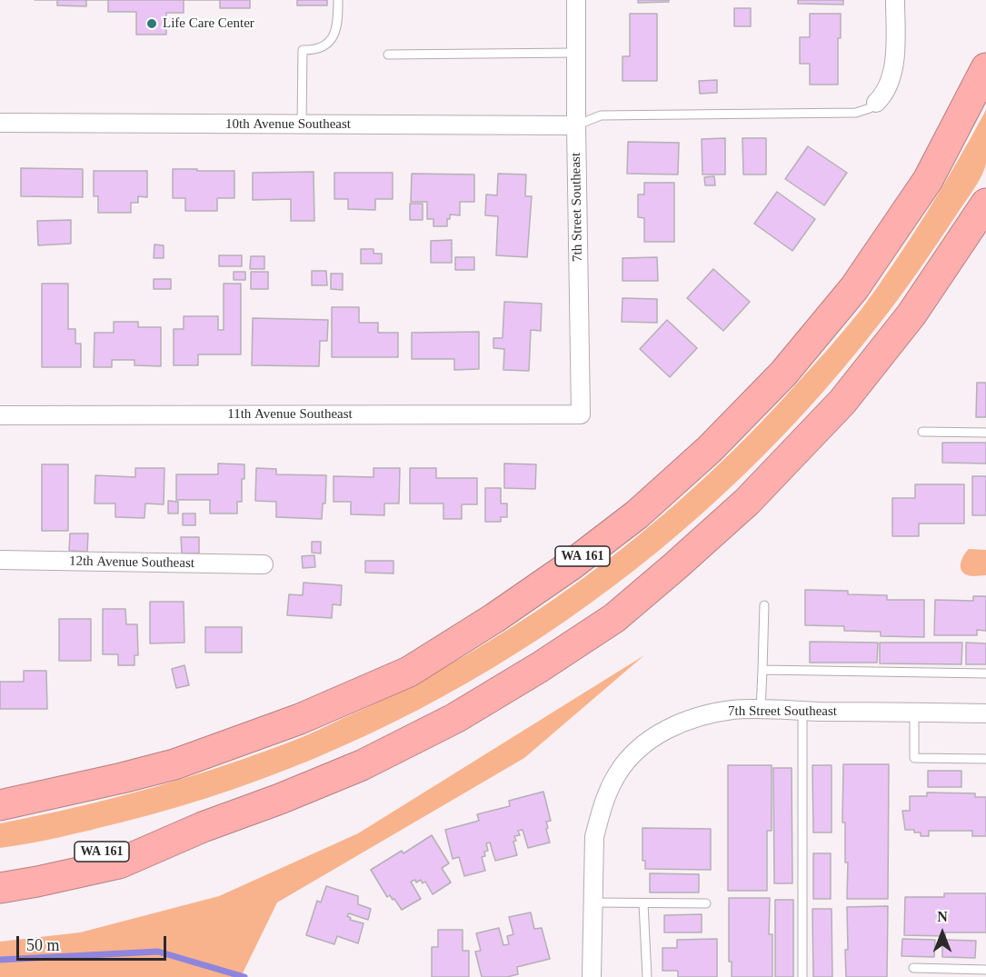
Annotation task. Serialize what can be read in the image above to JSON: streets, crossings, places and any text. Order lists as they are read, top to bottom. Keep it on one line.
{"streets":{"highway":["WA 161"],"street":["10th Avenue Southeast","7th Street Southeast","11th Avenue Southeast","12th Avenue Southeast"]},"crossings":[["10th Avenue Southeast","7th Street Southeast"],["7th Street Southeast","11th Avenue Southeast"]],"places":["Life Care Center"],"scale_bar":"50 m","north":"top"}
